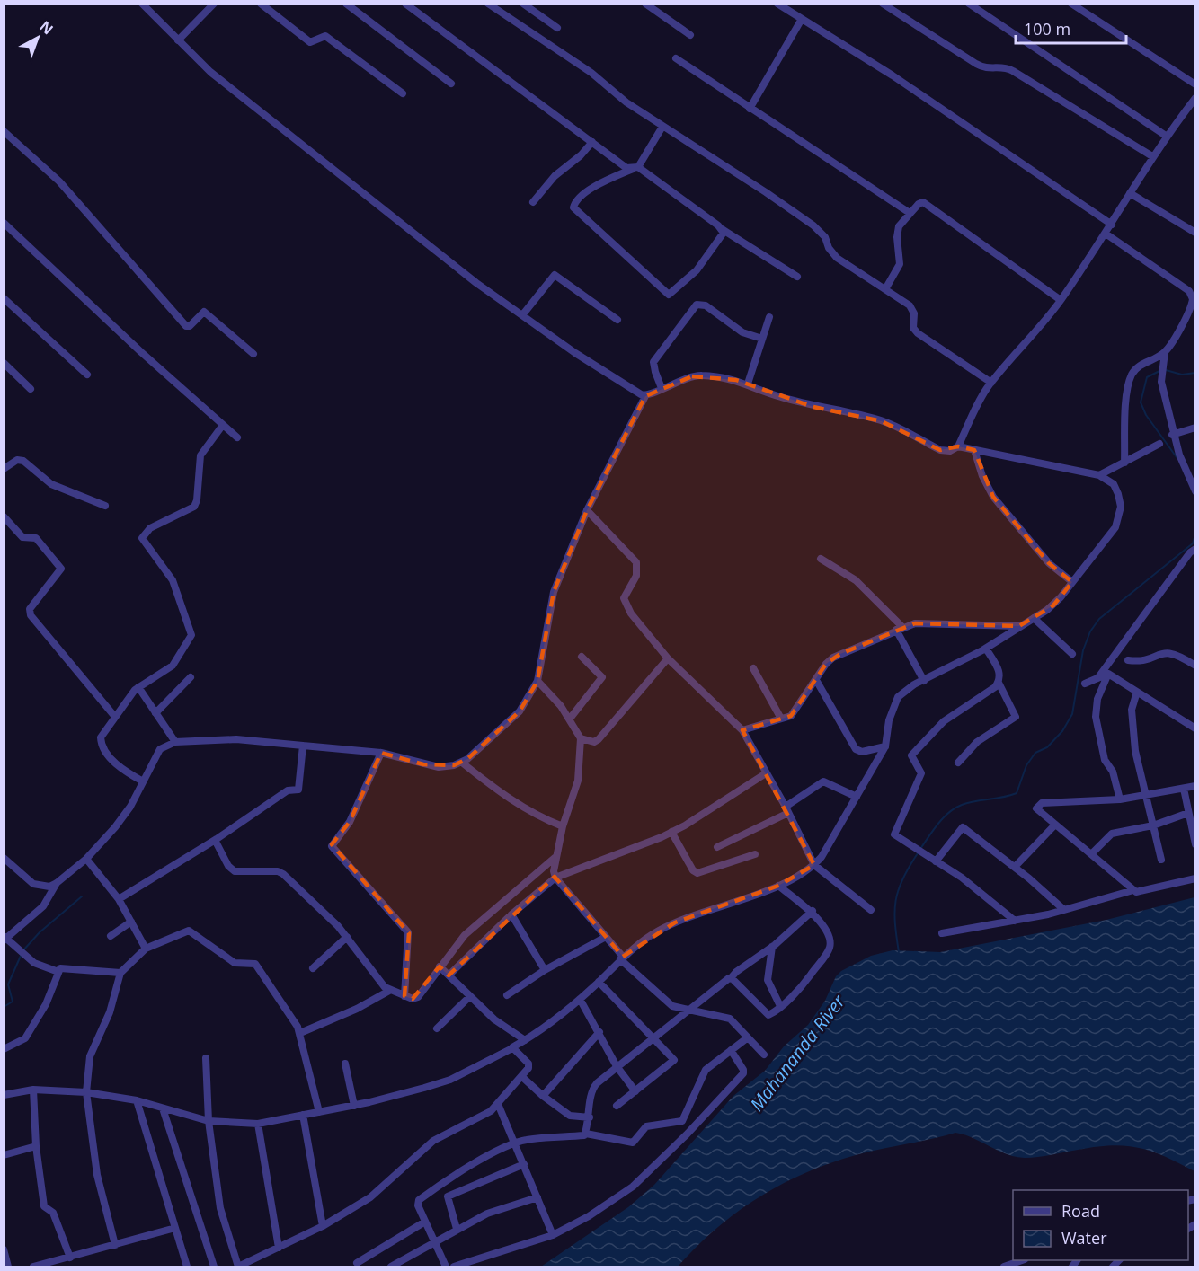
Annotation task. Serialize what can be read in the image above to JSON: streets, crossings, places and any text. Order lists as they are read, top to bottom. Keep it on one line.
{"water":["Mahananda River"],"legend":["Road","Water"],"scale_bar":"100 m","north":"top right"}
